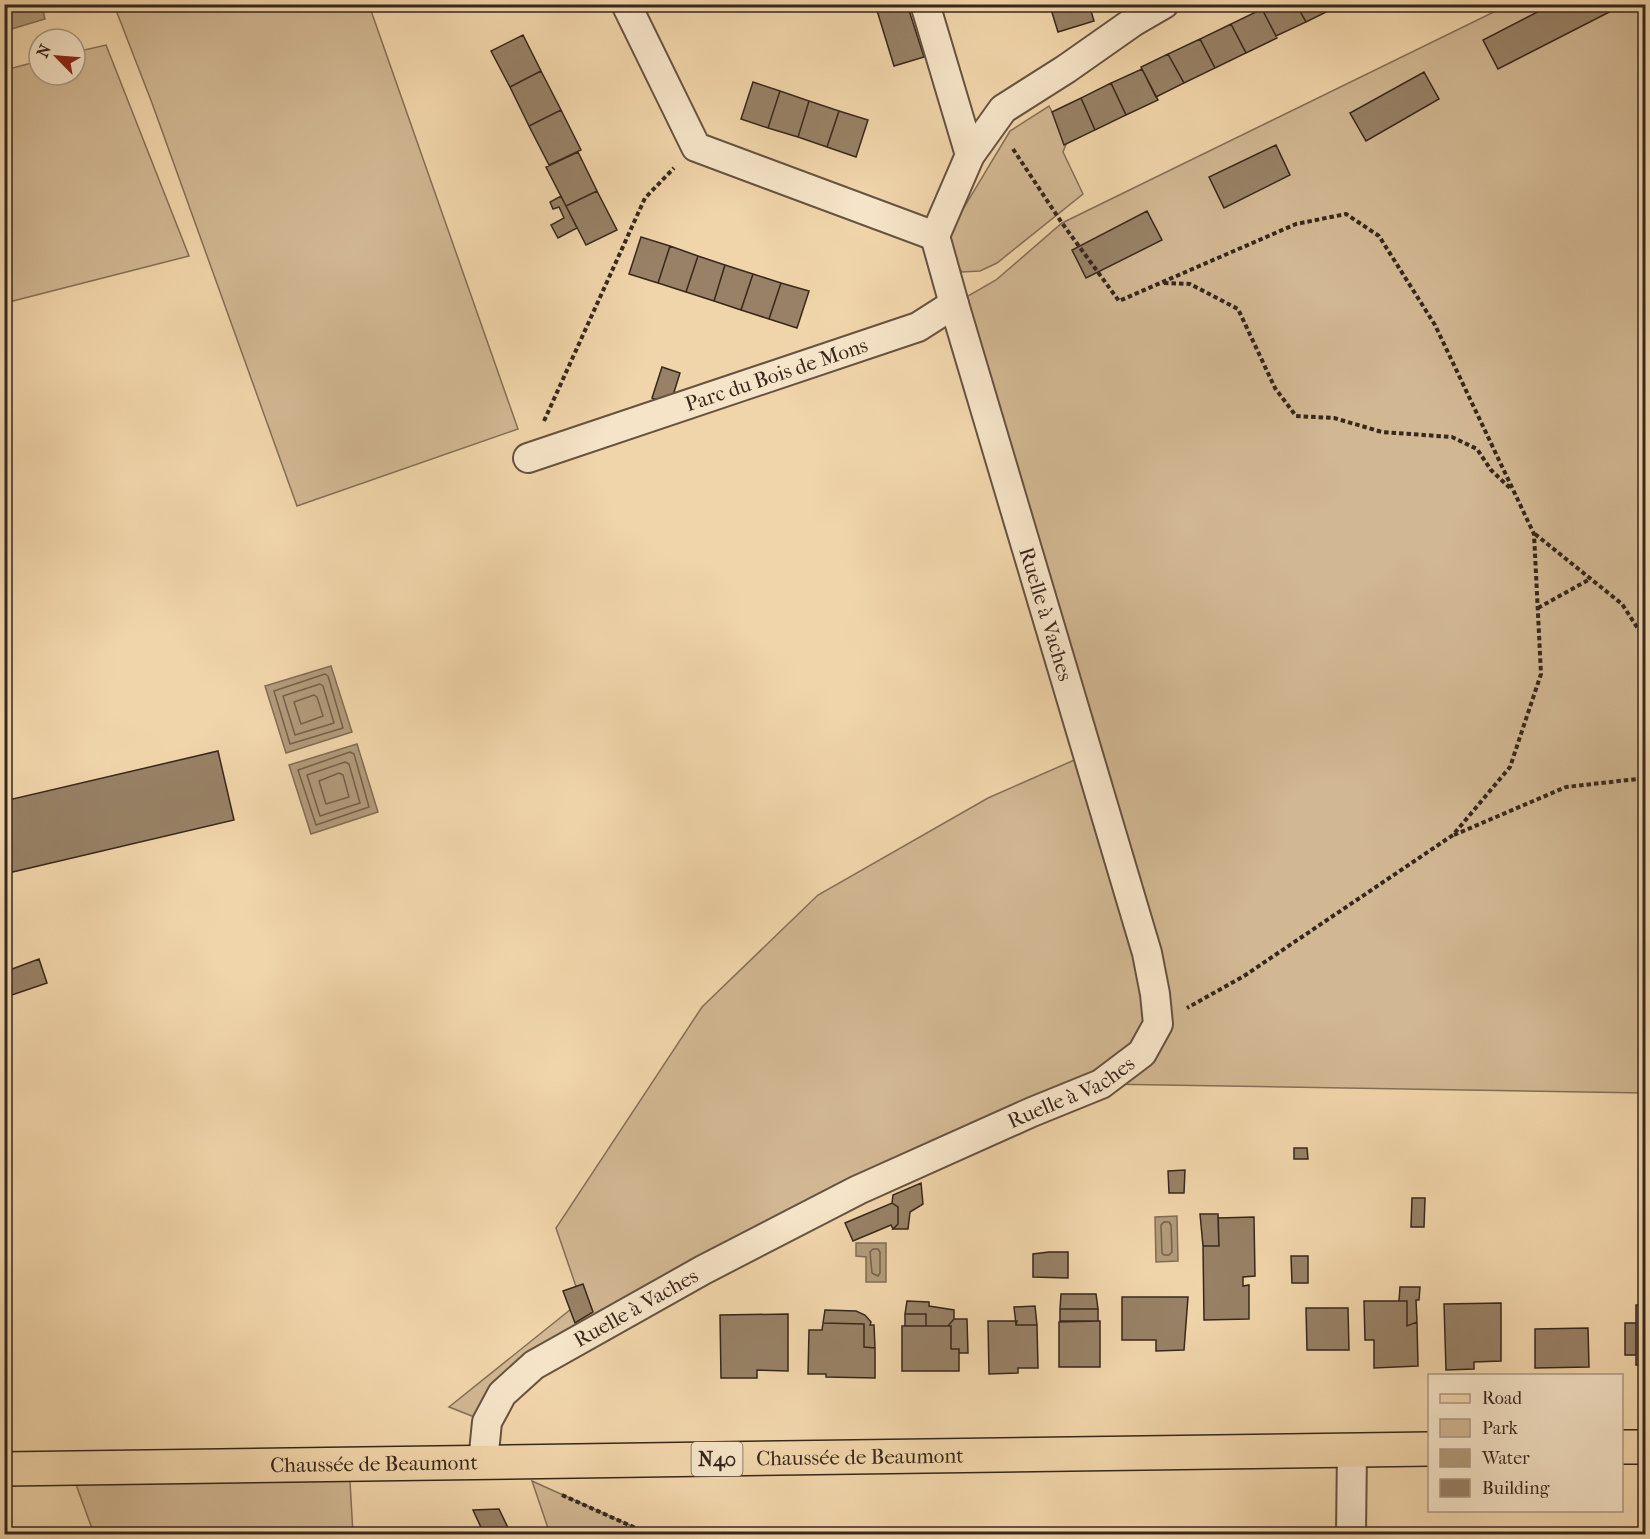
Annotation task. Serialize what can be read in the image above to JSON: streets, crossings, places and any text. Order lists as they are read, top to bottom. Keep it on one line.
{"streets":{"main road":["Chaussée de Beaumont","N40"],"street":["Parc du Bois de Mons","Ruelle à Vaches"]},"crossings":[["Parc du Bois de Mons","Ruelle à Vaches"],["Ruelle à Vaches","Chaussée de Beaumont"]],"legend":["Road","Park","Water","Building"],"north":"top left"}
